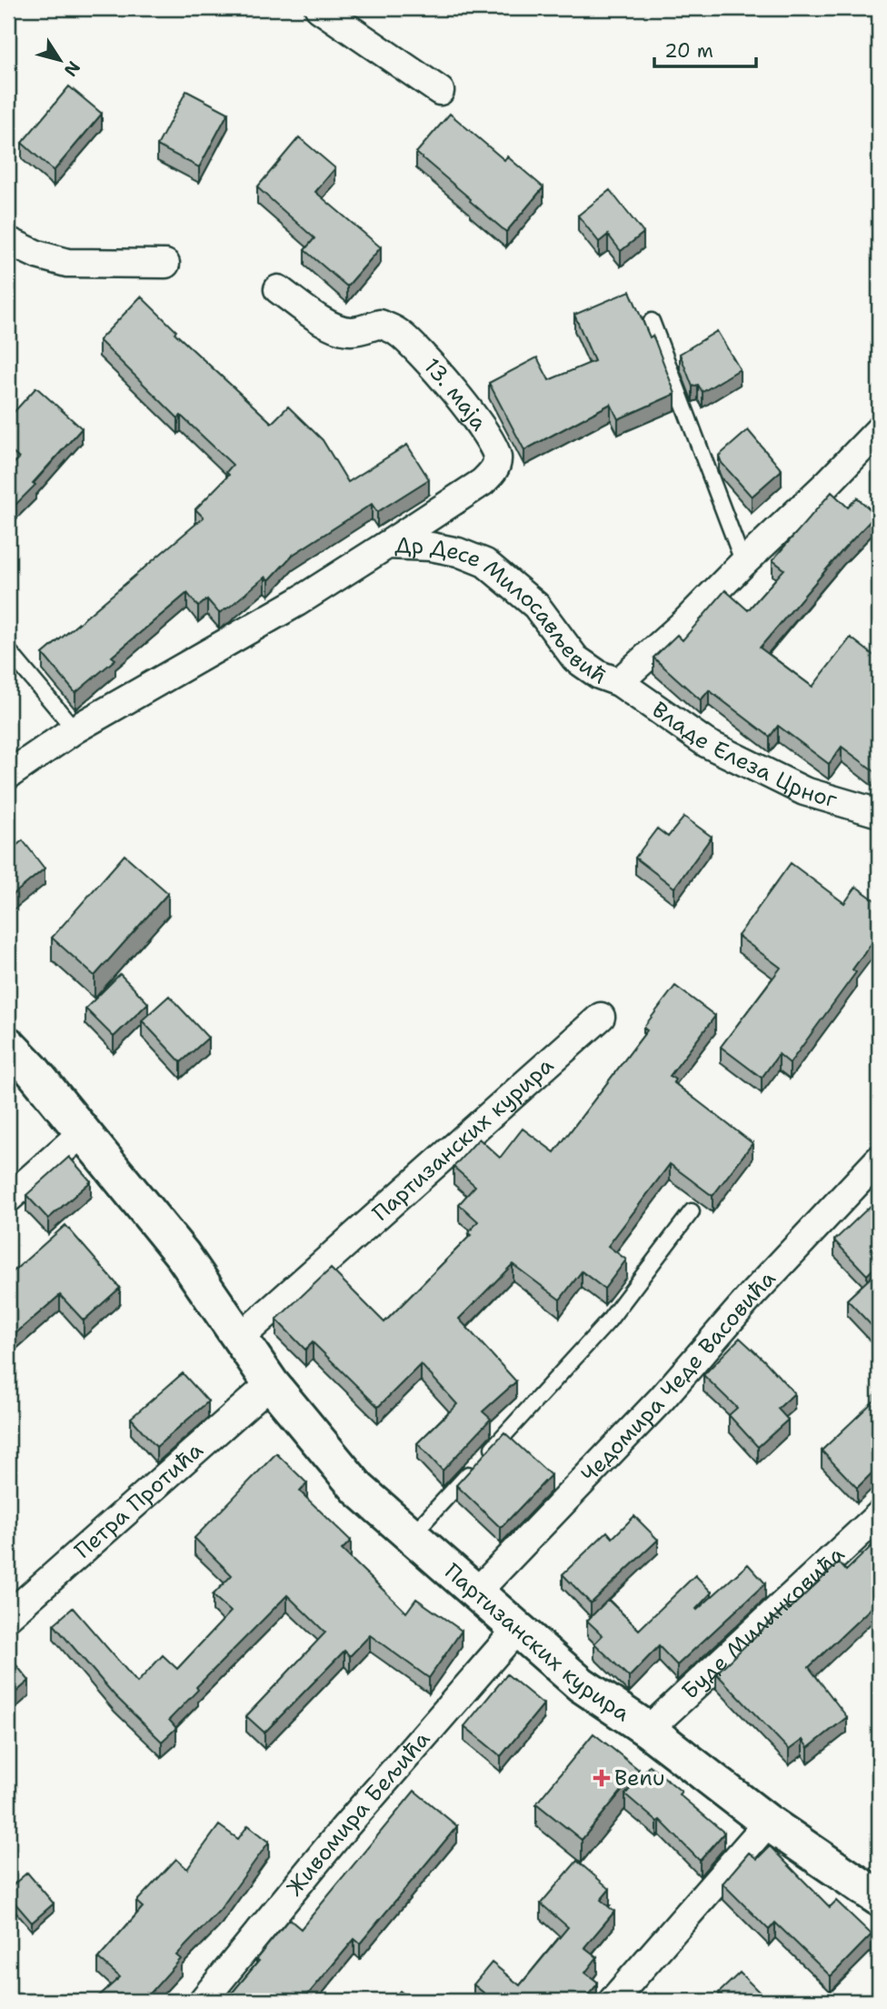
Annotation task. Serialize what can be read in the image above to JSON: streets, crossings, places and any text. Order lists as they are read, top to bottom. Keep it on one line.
{"streets":{"street":["13. маја","Др Десе Милосављевић","Владе Елеза Црног","Партизанских курира","Чедомира Чеде Васовића","Петра Протића","Буде Милинковића","Живомира Бељића"]},"crossings":[["13. маја","Др Десе Милосављевић"],["Др Десе Милосављевић","Владе Елеза Црног"],["Партизанских курира","Чедомира Чеде Васовића"],["Партизанских курира","Петра Протића"],["Партизанских курира","Буде Милинковића"],["Партизанских курира","Живомира Бељића"]],"places":{"health":["Benu"]},"scale_bar":"20 m","north":"bottom right"}
